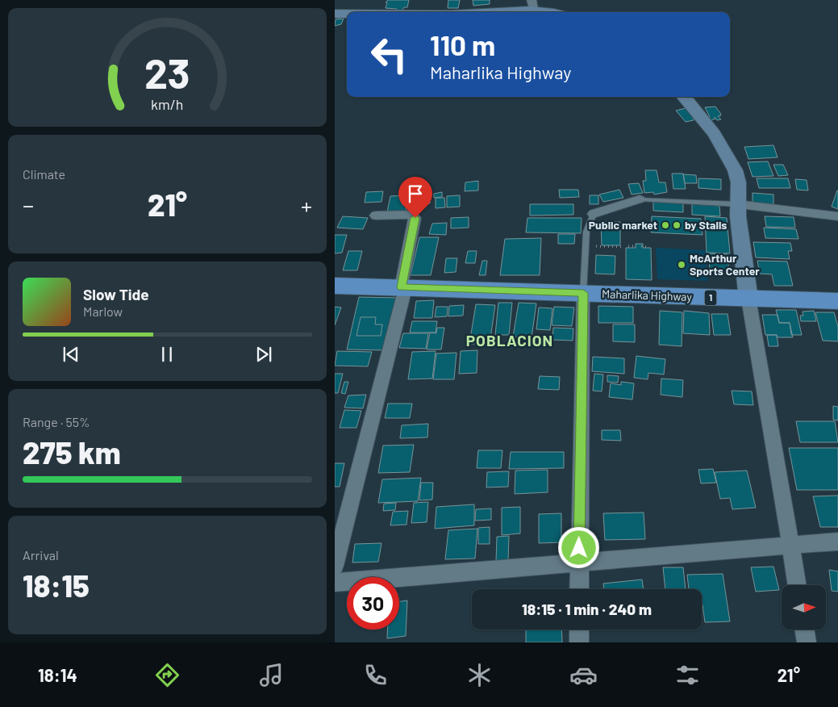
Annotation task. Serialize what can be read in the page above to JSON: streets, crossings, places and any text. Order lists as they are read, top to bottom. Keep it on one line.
{"streets":{"highway":["Maharlika Highway","1"]},"districts":["POBLACION"],"places":["Public market","by Stalls","McArthur Sports Center"],"north":"right","page":{"turn":["110 m","Maharlika Highway"],"tile":["Climate",["Range · 55%","275 km"],["Arrival","18:15"]],"heat":["−","21°","+"],"song":["Slow Tide","Marlow"],"limit":"30","trip":"18:15 · 1 min · 240 m","tabs":["18:14","21°"],"gauge":["23","km/h"]}}
